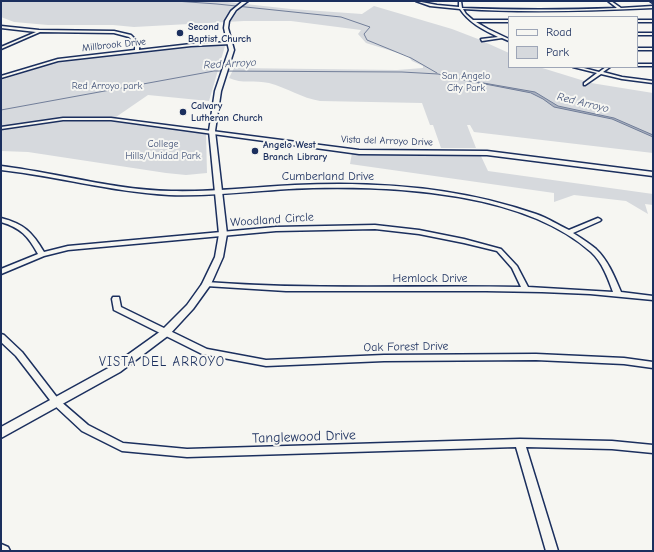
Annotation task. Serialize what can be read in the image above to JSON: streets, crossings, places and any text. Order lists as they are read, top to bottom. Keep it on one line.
{"streets":{"street":["Millbrook Drive","Vista del Arroyo Drive","Cumberland Drive","Woodland Circle","Hemlock Drive","Oak Forest Drive","Tanglewood Drive"]},"crossings":[["Cumberland Drive","Hemlock Drive"],["Woodland Circle","Hemlock Drive"]],"districts":["VISTA DEL ARROYO"],"water":["Red Arroyo"],"parks":["San Angelo City Park","Red Arroyo park","College Hills/Unidad Park"],"places":["Second Baptist Church","Calvary Lutheran Church","Angelo West Branch Library"],"legend":["Road","Park"]}
